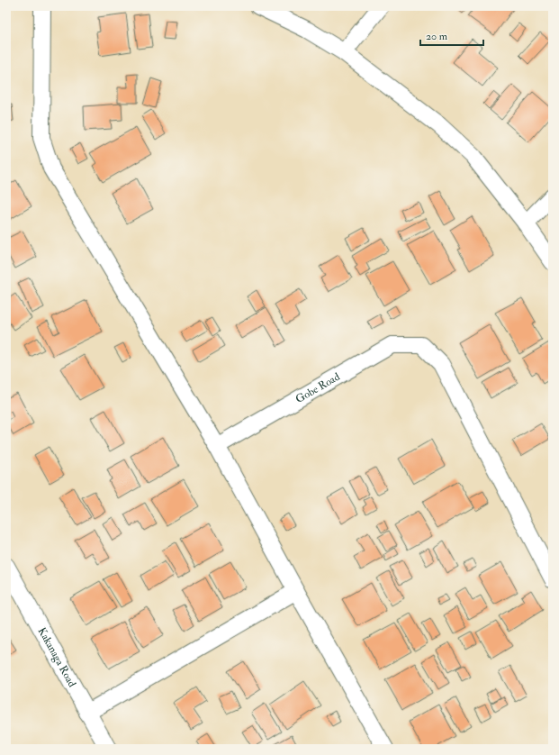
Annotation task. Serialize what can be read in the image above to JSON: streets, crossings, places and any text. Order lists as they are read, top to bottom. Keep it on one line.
{"streets":{"street":["Gobe Road","Kakanaga Road"]},"scale_bar":"20 m"}
